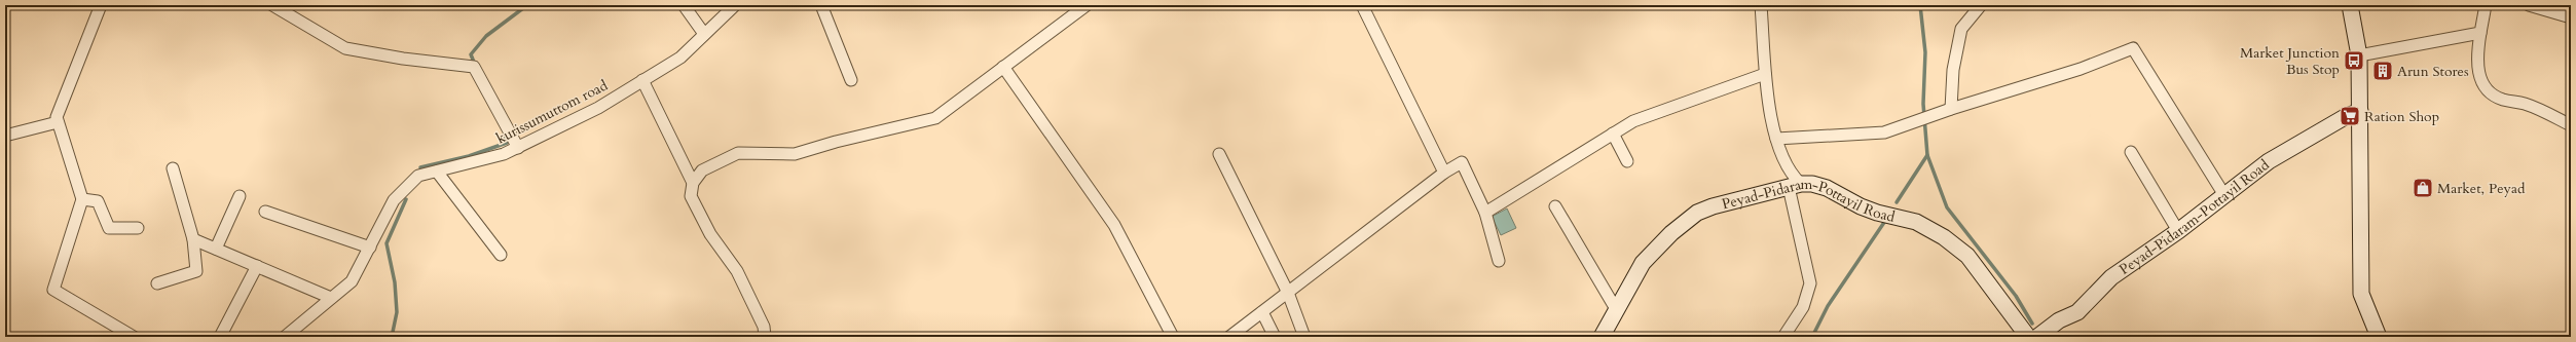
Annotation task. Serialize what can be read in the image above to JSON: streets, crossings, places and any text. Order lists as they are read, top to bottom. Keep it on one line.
{"streets":{"street":["kurissumuttom road","Peyad-Pidaram-Pottayil Road"]},"places":{"bus stop":["Market Junction Bus Stop"],"building":["Arun Stores"],"supermarket":["Ration Shop"],"shop":["Market, Peyad"]}}
